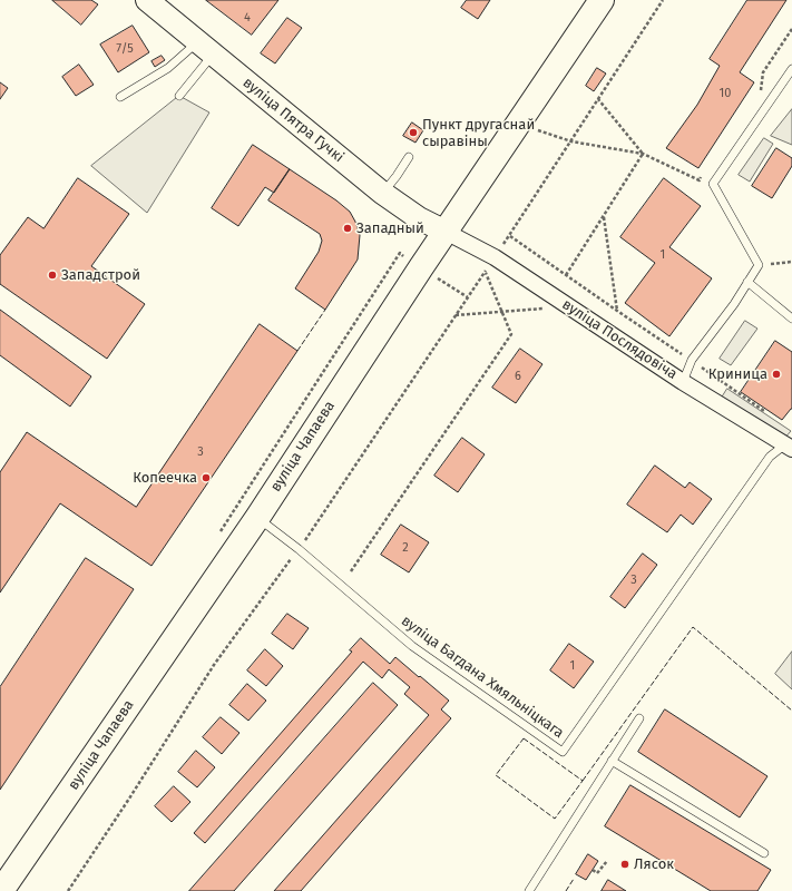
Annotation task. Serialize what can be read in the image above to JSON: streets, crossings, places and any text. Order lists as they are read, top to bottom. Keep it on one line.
{"streets":{"main road":["вуліца Чапаева"],"street":["вуліца Пятра Гучкі","вуліца Послядовіча"],"lane":["вуліца Багдана Хмяльніцкага"]},"crossings":[["вуліца Пятра Гучкі","вуліца Послядовіча"],["вуліца Пятра Гучкі","вуліца Чапаева"],["вуліца Послядовіча","вуліца Чапаева"],["вуліца Послядовіча","вуліца Багдана Хмяльніцкага"],["вуліца Чапаева","вуліца Багдана Хмяльніцкага"]],"places":["Пункт другаснай сыравіны","Западный","Западстрой","Криница","Копеечка","Лясок"],"house_numbers":["4","7/5","10","1","6","3","2","3","1"]}
